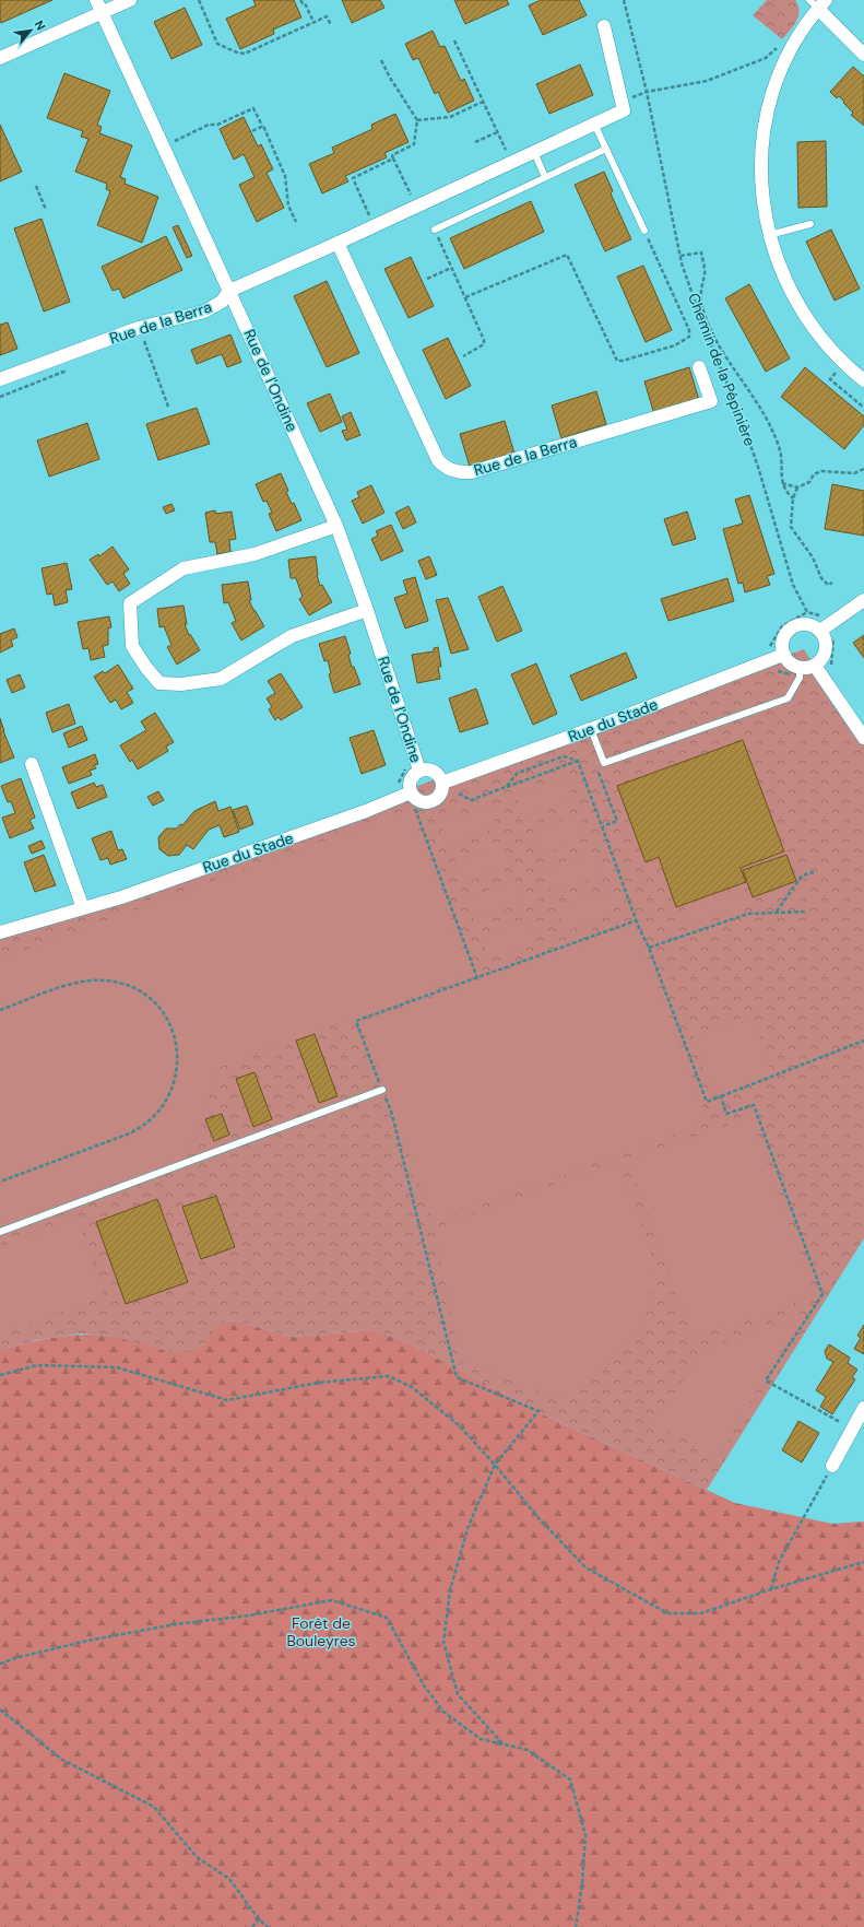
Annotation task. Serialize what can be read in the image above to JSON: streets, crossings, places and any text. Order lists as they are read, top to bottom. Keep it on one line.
{"streets":{"street":["Rue de la Berra","Rue de l'Ondine","Rue du Stade"],"path":["Chemin de la Pépinière"]},"crossings":[["Rue de la Berra","Rue de l'Ondine"],["Chemin de la Pépinière","Rue du Stade"],["Rue de l'Ondine","Rue du Stade"]],"parks":["Forêt de Bouleyres"],"north":"top right"}
